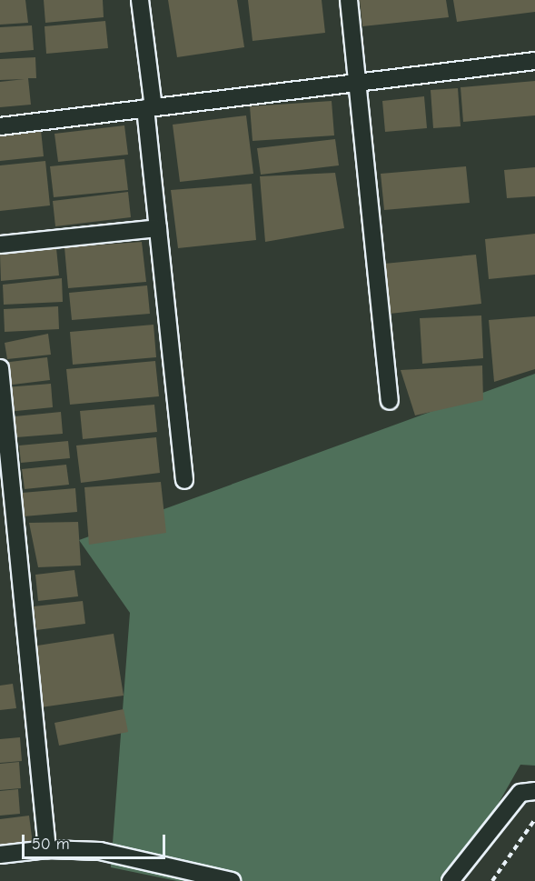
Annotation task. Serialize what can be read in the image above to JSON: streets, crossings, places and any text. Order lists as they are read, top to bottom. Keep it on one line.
{"scale_bar":"50 m"}
